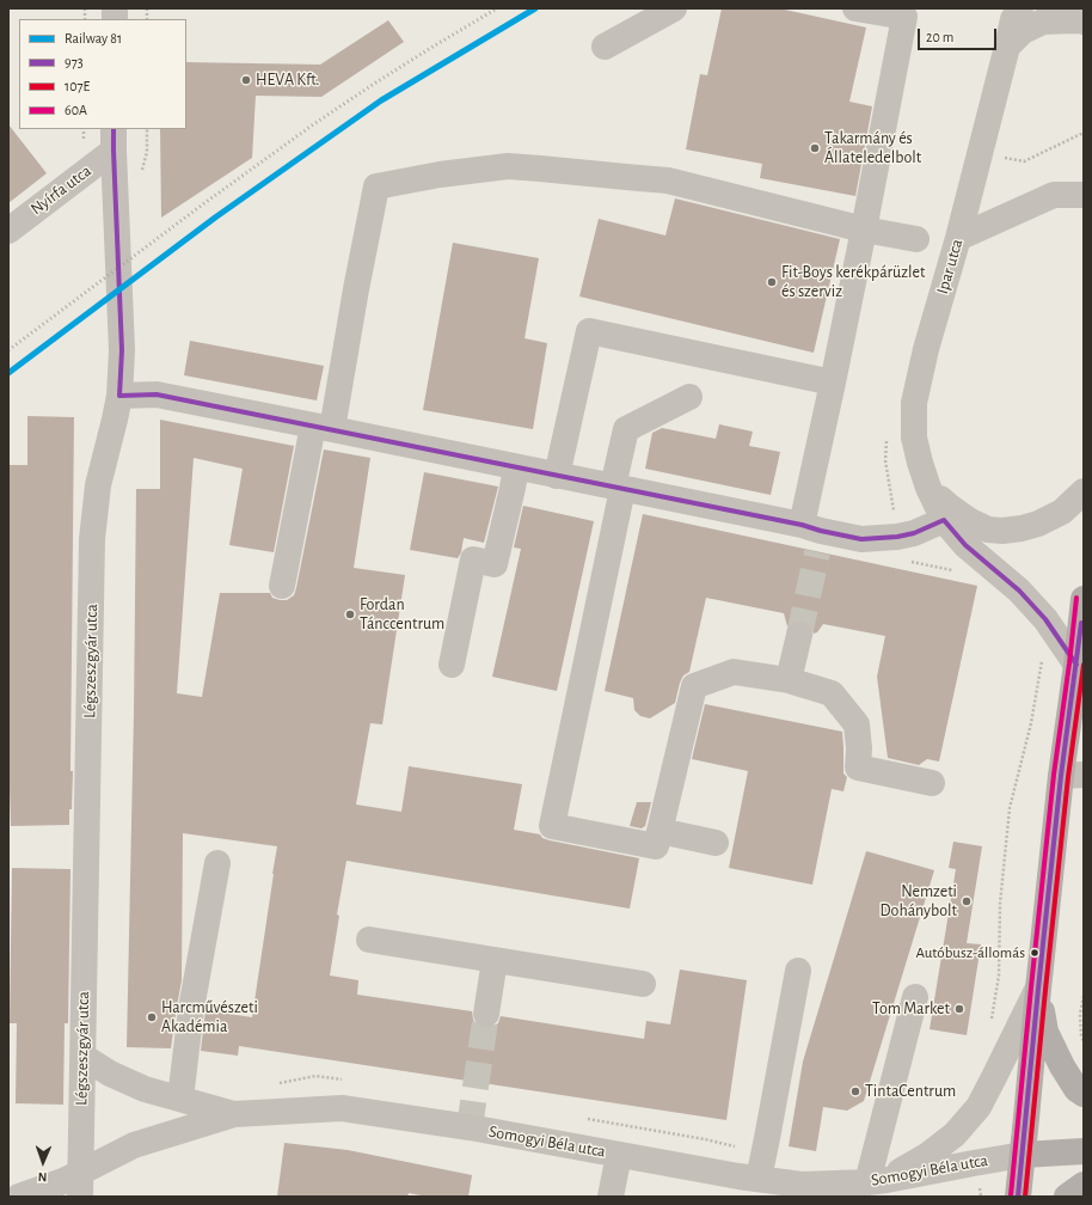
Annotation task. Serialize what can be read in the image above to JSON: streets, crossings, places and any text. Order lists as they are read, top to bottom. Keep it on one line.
{"streets":{"street":["Nyírfa utca","Ipar utca","Légszeszgyár utca","Somogyi Béla utca"]},"crossings":[["Nyírfa utca","Légszeszgyár utca"],["Légszeszgyár utca","Somogyi Béla utca"]],"places":["HEVA Kft.","Takarmány és Állateledelbolt","Fit-Boys kerékpárüzlet és szerviz","Fordan Tánccentrum","Nemzeti Dohánybolt","Autóbusz-állomás","Tom Market","Harcművészeti Akadémia","TintaCentrum"],"lines":["rail line 81","transit line 973","transit line 60A","transit line 107E"],"legend":["Railway 81","973","107E","60A"],"scale_bar":"20 m","north":"bottom"}
